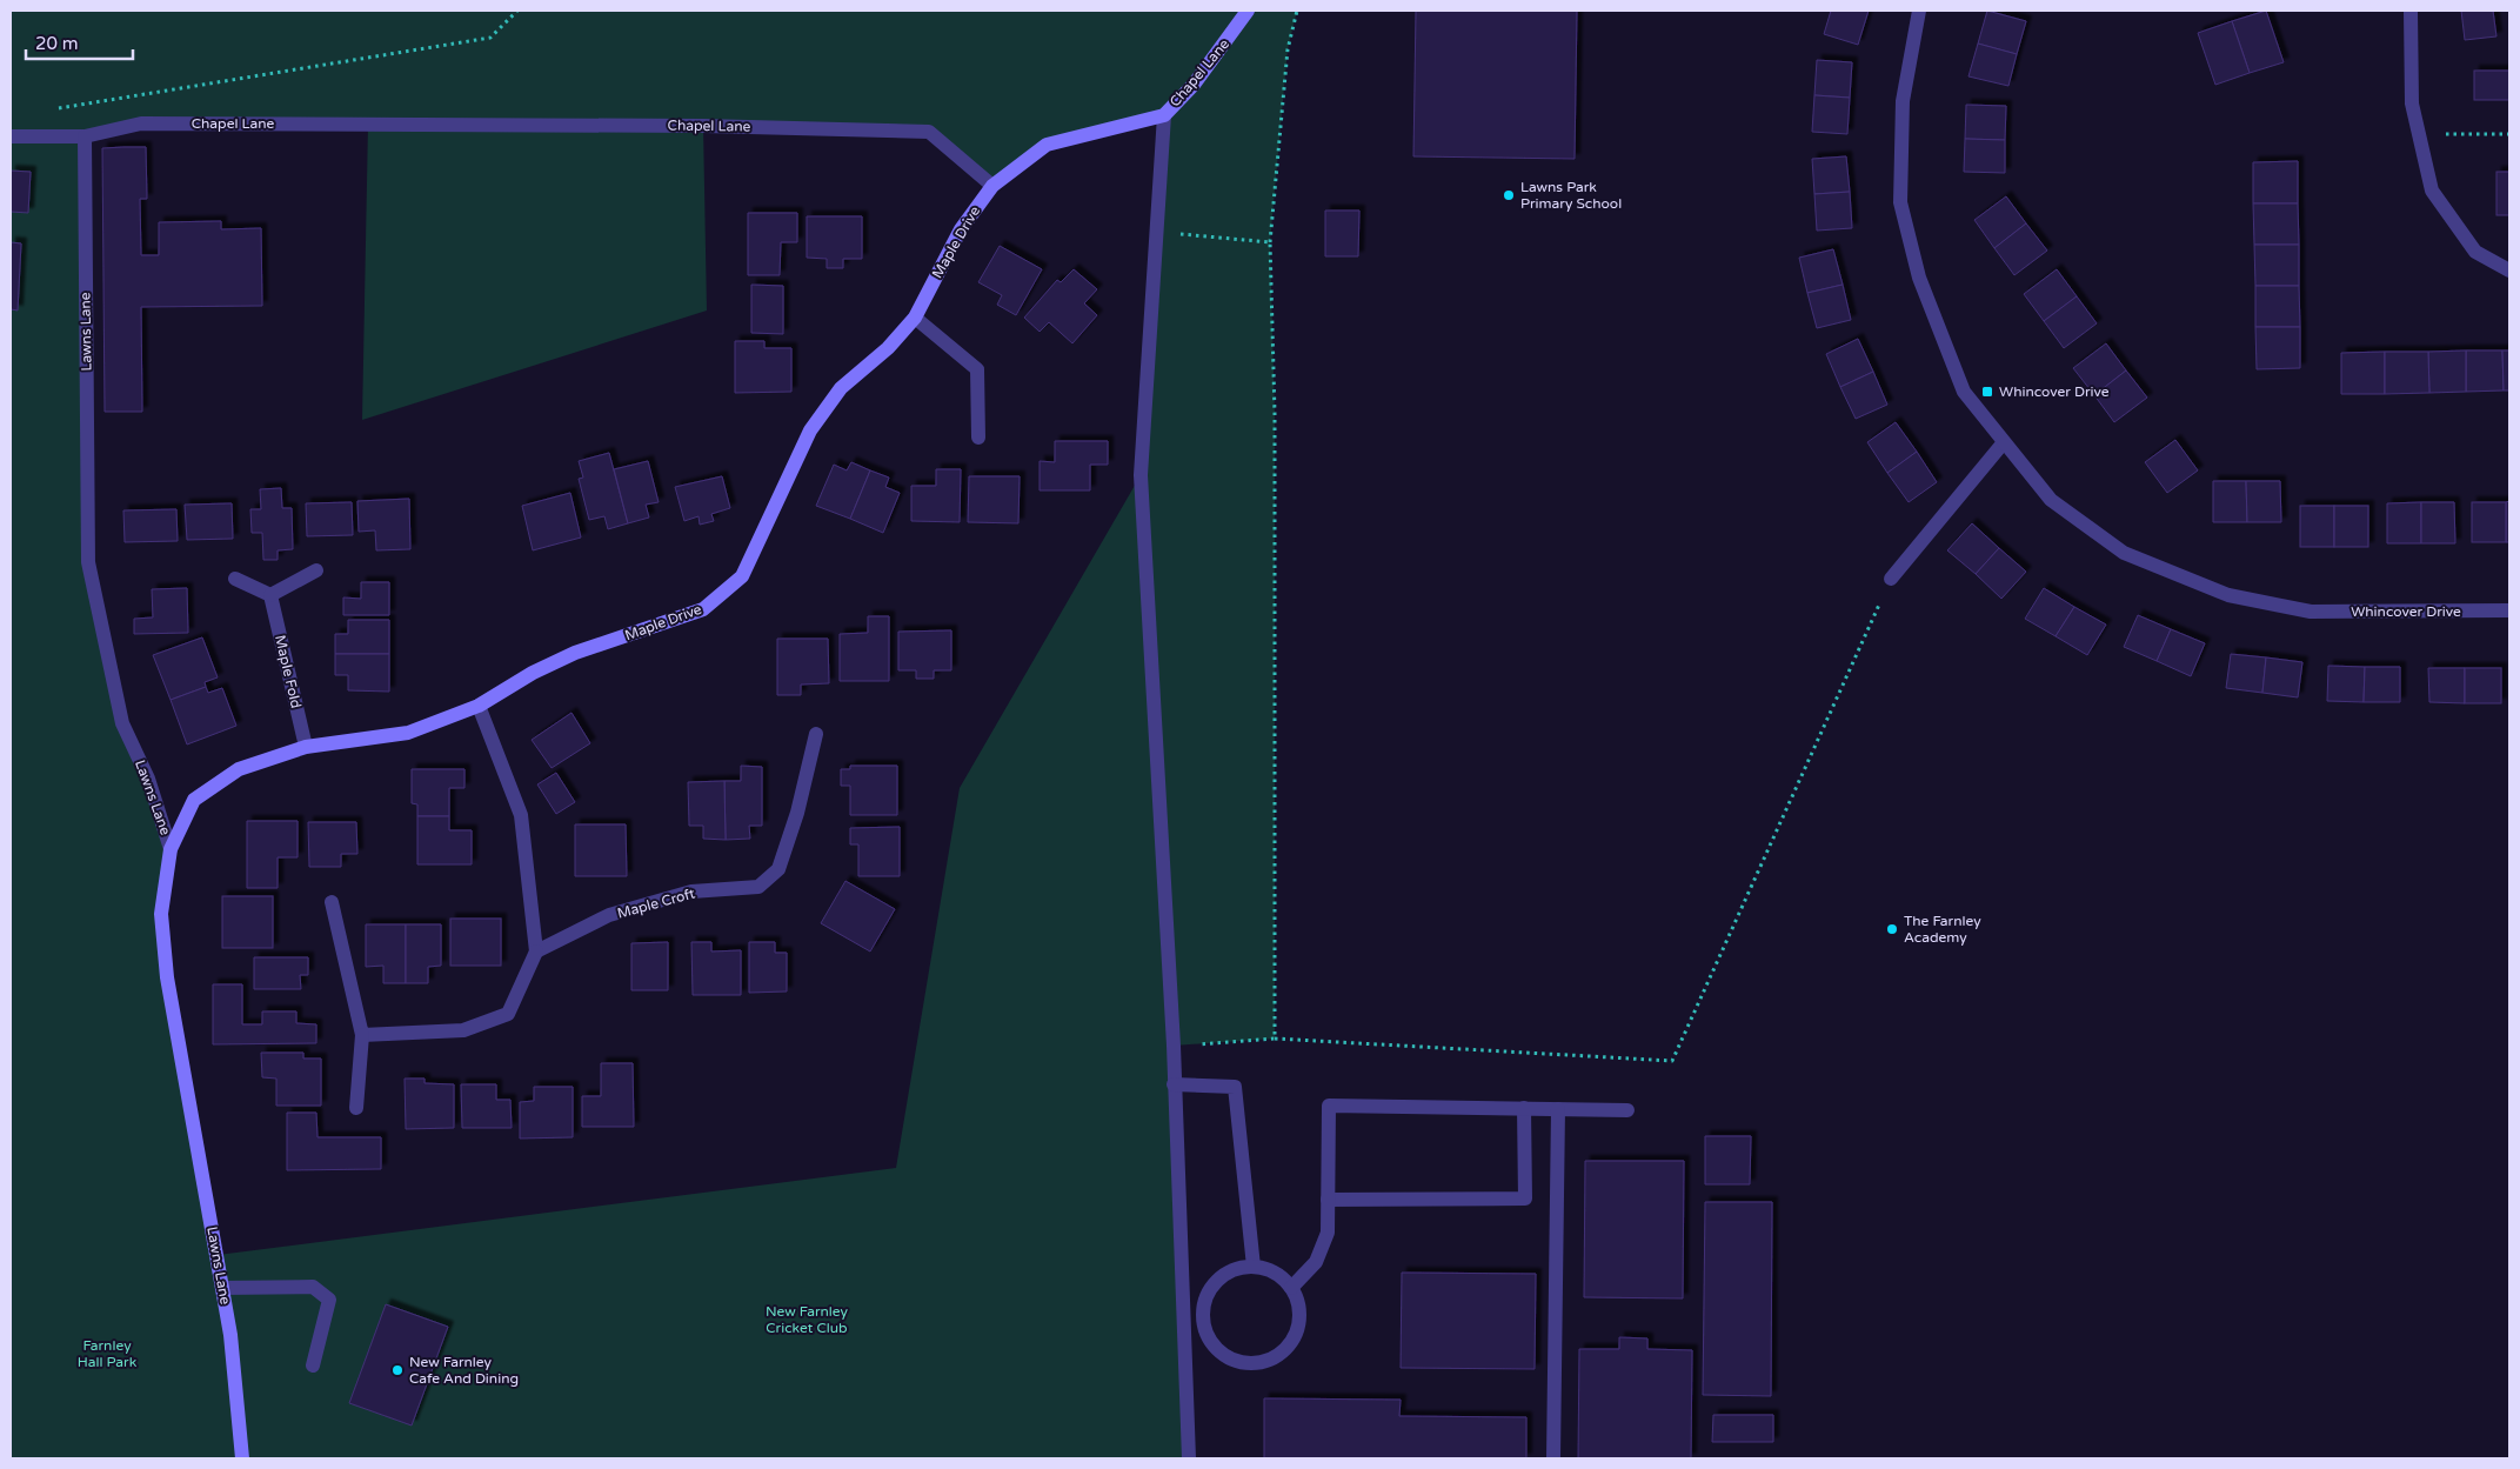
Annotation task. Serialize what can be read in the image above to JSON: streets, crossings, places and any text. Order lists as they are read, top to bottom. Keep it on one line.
{"streets":{"street":["Chapel Lane","Maple Drive","Lawns Lane","Whincover Drive","Maple Fold","Maple Croft"]},"crossings":[["Chapel Lane","Maple Drive"],["Chapel Lane","Lawns Lane"],["Maple Drive","Lawns Lane"],["Maple Drive","Maple Fold"]],"parks":["New Farnley Cricket Club","Farnley Hall Park"],"places":{"other":["Lawns Park Primary School","The Farnley Academy","New Farnley Cafe And Dining"],"transit":["Whincover Drive"]},"scale_bar":"20 m"}
